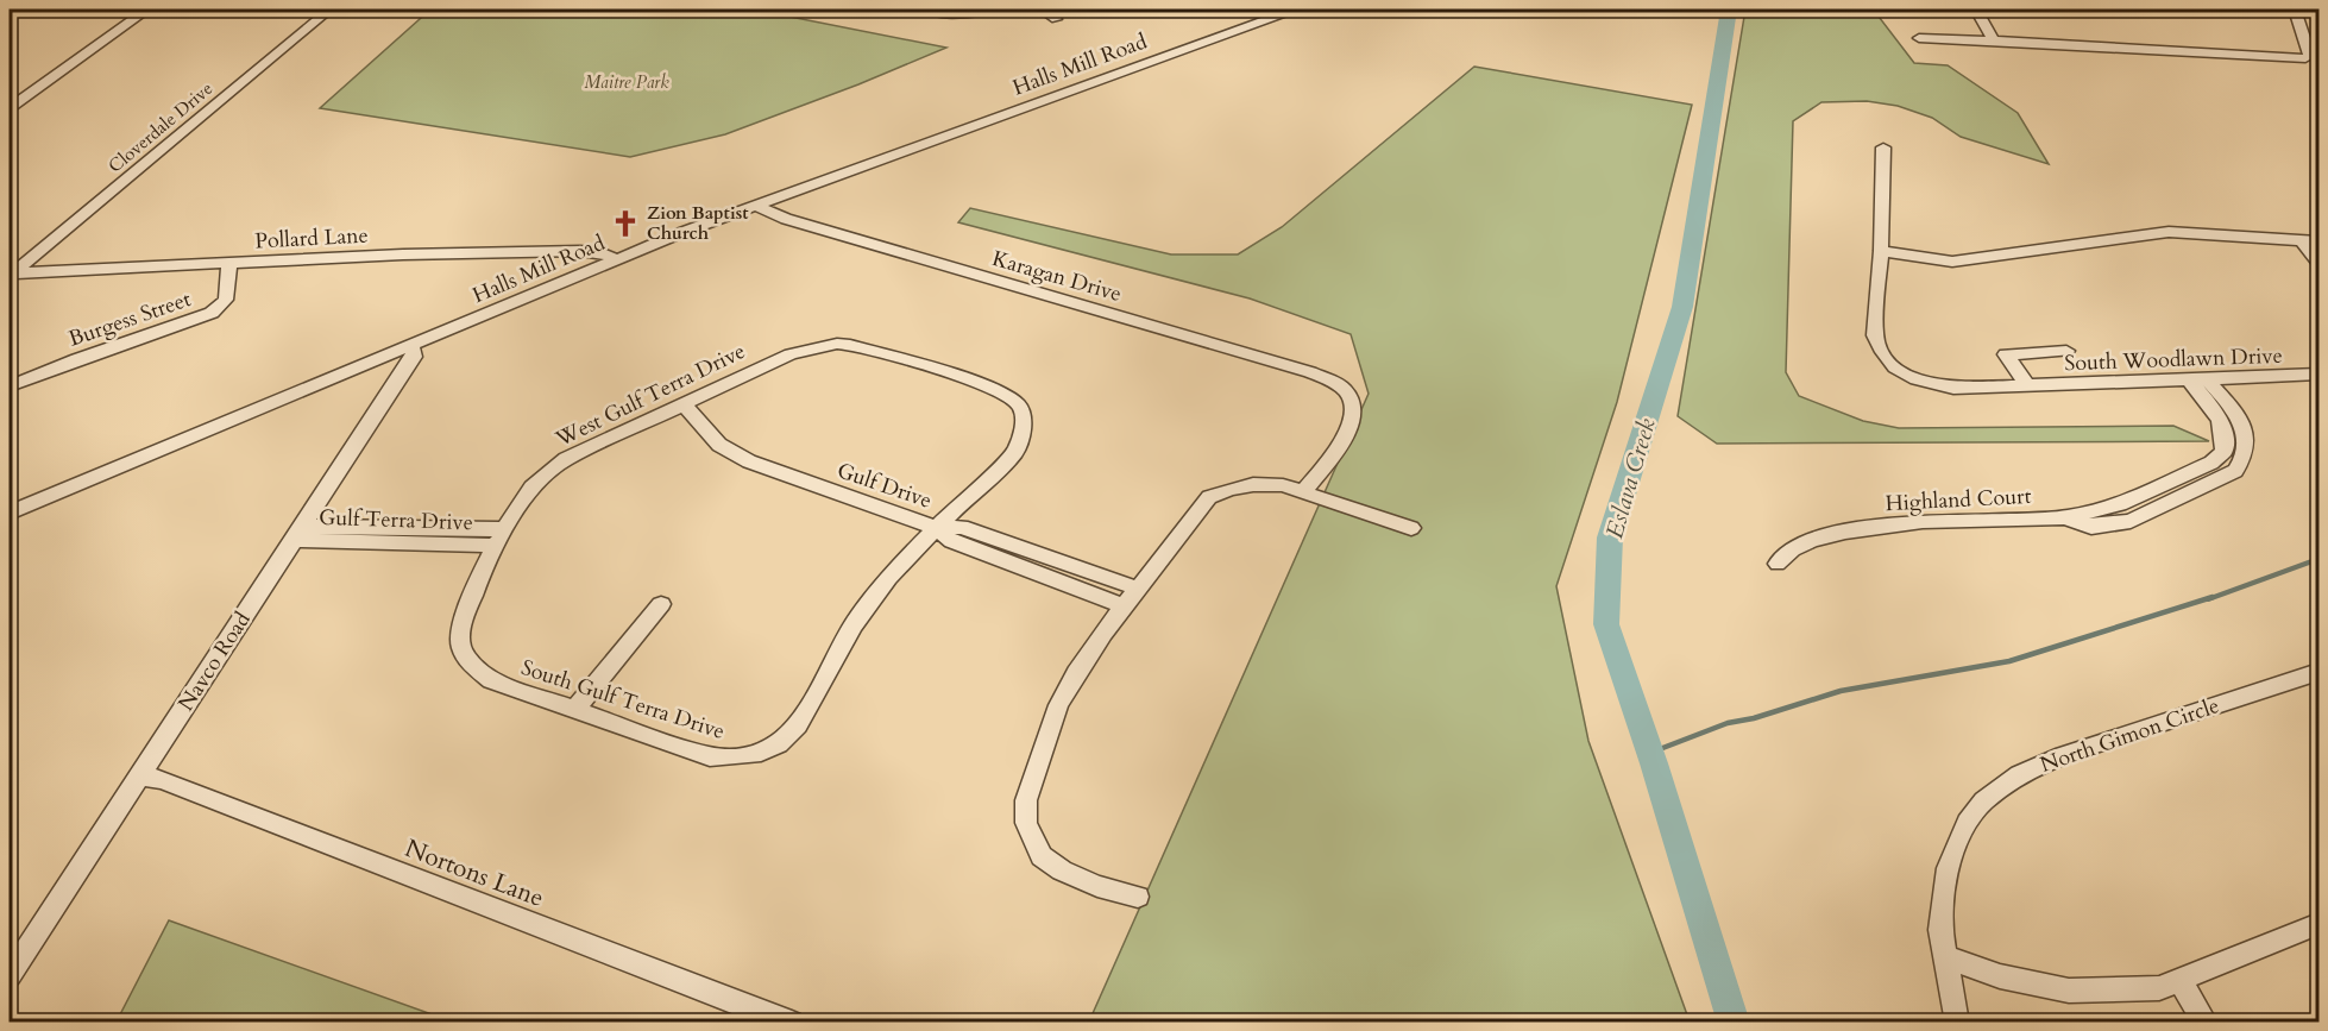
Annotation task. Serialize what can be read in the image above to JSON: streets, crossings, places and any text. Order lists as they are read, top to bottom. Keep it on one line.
{"streets":{"street":["Halls Mill Road","Cloverdale Drive","Pollard Lane","Karagan Drive","Burgess Street","South Woodlawn Drive","West Gulf Terra Drive","Gulf Drive","Highland Court","Gulf Terra Drive","Navco Road","South Gulf Terra Drive","North Gimon Circle","Nortons Lane"]},"crossings":[["Halls Mill Road","Pollard Lane"],["Halls Mill Road","Karagan Drive"],["Halls Mill Road","Navco Road"],["Cloverdale Drive","Pollard Lane"],["Pollard Lane","Burgess Street"],["South Woodlawn Drive","Highland Court"],["West Gulf Terra Drive","Gulf Drive"],["West Gulf Terra Drive","Gulf Terra Drive"],["West Gulf Terra Drive","South Gulf Terra Drive"],["Gulf Drive","South Gulf Terra Drive"],["Gulf Terra Drive","Navco Road"],["Navco Road","Nortons Lane"]],"water":["Eslava Creek"],"parks":["Maitre Park"],"places":{"church":["Zion Baptist Church"]}}
